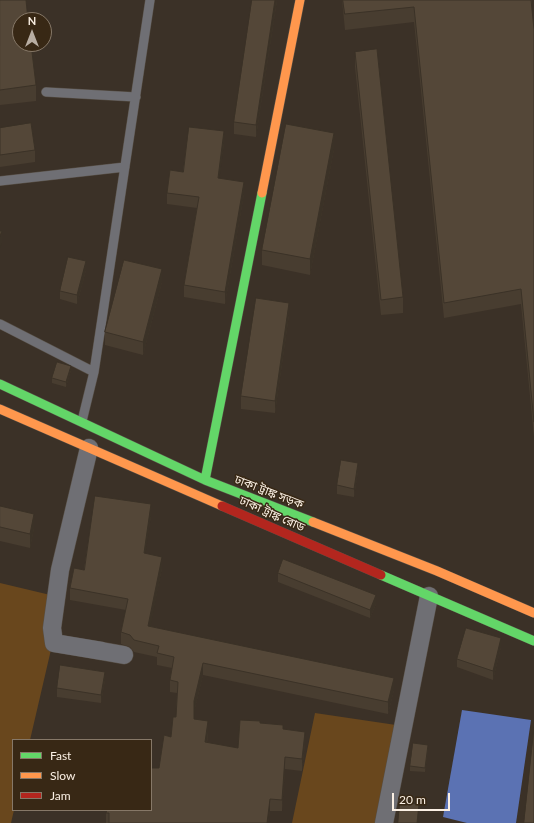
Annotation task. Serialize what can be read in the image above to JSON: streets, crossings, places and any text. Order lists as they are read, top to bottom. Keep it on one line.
{"streets":{"main road":["ঢাকা ট্রাঙ্ক সড়ক","ঢাকা ট্রাঙ্ক রোড"]},"legend":["Fast","Slow","Jam"],"scale_bar":"20 m","north":"top"}
